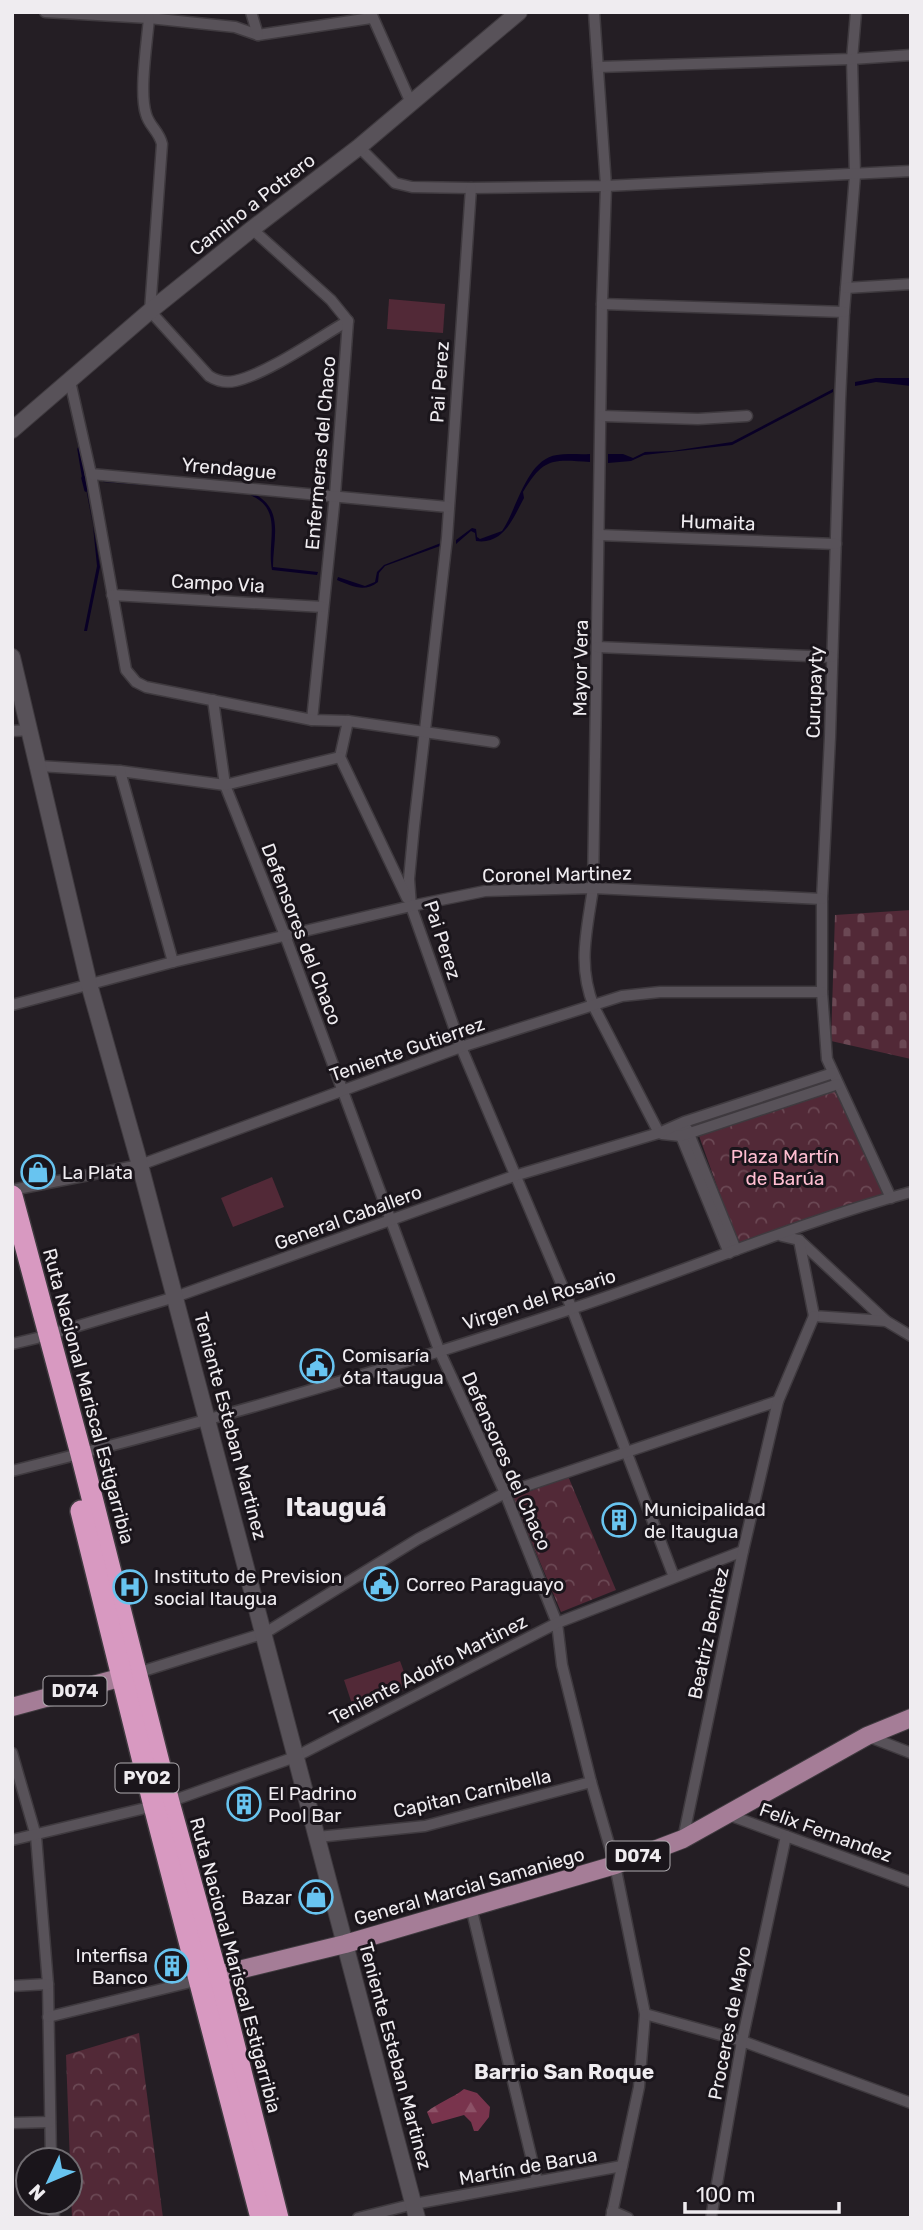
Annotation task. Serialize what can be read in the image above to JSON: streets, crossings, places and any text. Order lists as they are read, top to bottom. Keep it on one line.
{"streets":{"highway":["Ruta Nacional Mariscal Estigarribia","PY02"],"main road":["D074","General Marcial Samaniego"],"street":["Camino a Potrero","Pai Perez","Enfermeras del Chaco","Yrendague","Humaita","Campo Via","Mayor Vera","Curupayty","Coronel Martinez","Defensores del Chaco","Teniente Gutierrez","General Caballero","Virgen del Rosario","Teniente Esteban Martinez","Beatriz Benitez","Teniente Adolfo Martinez","Capitan Carnibella","Felix Fernandez","Proceres de Mayo","Martín de Barua"]},"crossings":[["Pai Perez","Yrendague"],["Pai Perez","Coronel Martinez"],["Pai Perez","Teniente Gutierrez"],["Pai Perez","General Caballero"],["Pai Perez","Virgen del Rosario"],["Pai Perez","Teniente Adolfo Martinez"],["Enfermeras del Chaco","Yrendague"],["Enfermeras del Chaco","Campo Via"],["Humaita","Mayor Vera"],["Humaita","Curupayty"],["Mayor Vera","Coronel Martinez"],["Mayor Vera","Teniente Gutierrez"],["Mayor Vera","General Caballero"],["Curupayty","Coronel Martinez"],["Curupayty","Teniente Gutierrez"],["Curupayty","General Caballero"],["Curupayty","Virgen del Rosario"],["Coronel Martinez","Defensores del Chaco"],["Coronel Martinez","Teniente Esteban Martinez"],["Defensores del Chaco","Teniente Gutierrez"],["Defensores del Chaco","General Caballero"],["Defensores del Chaco","Virgen del Rosario"],["Defensores del Chaco","Teniente Adolfo Martinez"],["Defensores del Chaco","Capitan Carnibella"],["Defensores del Chaco","General Marcial Samaniego"],["Defensores del Chaco","Martín de Barua"],["Teniente Gutierrez","Teniente Esteban Martinez"],["General Caballero","Ruta Nacional Mariscal Estigarribia"],["General Caballero","Teniente Esteban Martinez"],["Virgen del Rosario","Ruta Nacional Mariscal Estigarribia"],["Virgen del Rosario","Teniente Esteban Martinez"],["Ruta Nacional Mariscal Estigarribia","Teniente Adolfo Martinez"],["Ruta Nacional Mariscal Estigarribia","D074"],["Ruta Nacional Mariscal Estigarribia","General Marcial Samaniego"],["Teniente Esteban Martinez","Teniente Adolfo Martinez"],["Teniente Esteban Martinez","Capitan Carnibella"],["Teniente Esteban Martinez","General Marcial Samaniego"],["Teniente Esteban Martinez","Martín de Barua"],["Beatriz Benitez","Teniente Adolfo Martinez"],["Beatriz Benitez","General Marcial Samaniego"],["Felix Fernandez","General Marcial Samaniego"],["Felix Fernandez","Proceres de Mayo"]],"districts":["Itauguá","Barrio San Roque"],"parks":["Plaza Martín de Barúa"],"places":{"shop":["La Plata","Bazar"],"public building":["Comisaría 6ta Itaugua","Correo Paraguayo"],"building":["Municipalidad de Itaugua","El Padrino Pool Bar","Interfisa Banco"],"hospital":["Instituto de Prevision social Itaugua"]},"scale_bar":"100 m","north":"bottom left"}
